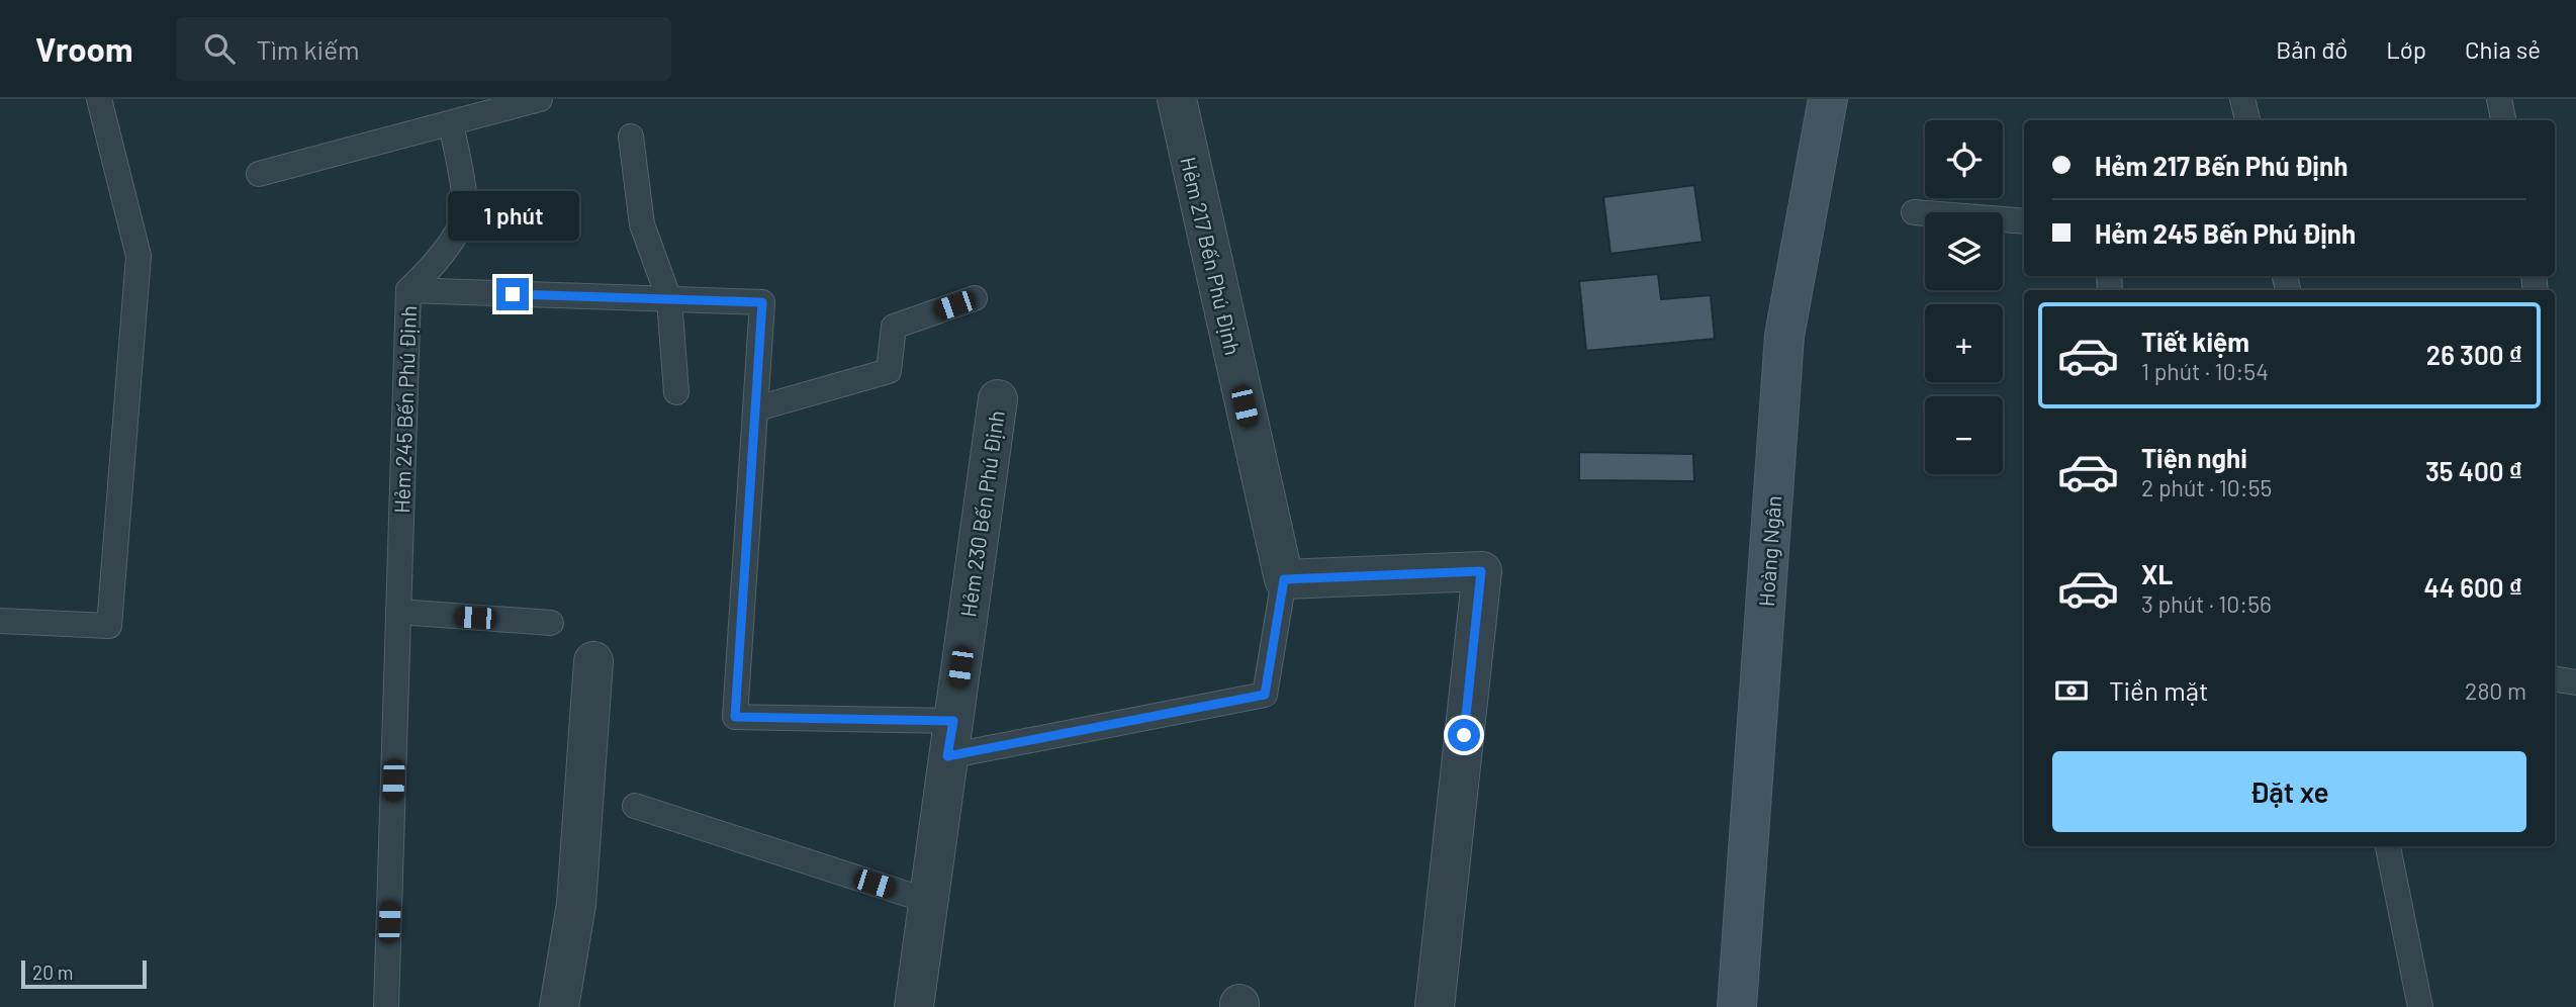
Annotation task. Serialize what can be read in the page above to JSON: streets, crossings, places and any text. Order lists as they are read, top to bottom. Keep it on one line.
{"streets":{"street":["Hẻm 217 Bến Phú Định","Hẻm 230 Bến Phú Định","Hoàng Ngân"],"lane":["Hẻm 245 Bến Phú Định"]},"crossings":[["Hẻm 245 Bến Phú Định","Hẻm 230 Bến Phú Định"]],"scale_bar":"20 m","page":{"header":"Vroom","search":"Tìm kiếm","nav":["Bản đồ","Lớp","Chia sẻ"],"map_buttons":["+","−"],"banner":["Hẻm 217 Bến Phú Định","Hẻm 245 Bến Phú Định"],"bubble":"1 phút","list":[{"name":"Tiết kiệm","note":"1 phút · 10:54","value":"26 300 ₫"},{"name":"Tiện nghi","note":"2 phút · 10:55","value":"35 400 ₫"},{"name":"XL","note":"3 phút · 10:56","value":"44 600 ₫"}],"pay":["Tiền mặt","280 m"],"buttons":"Đặt xe","scale":"20 m"}}
